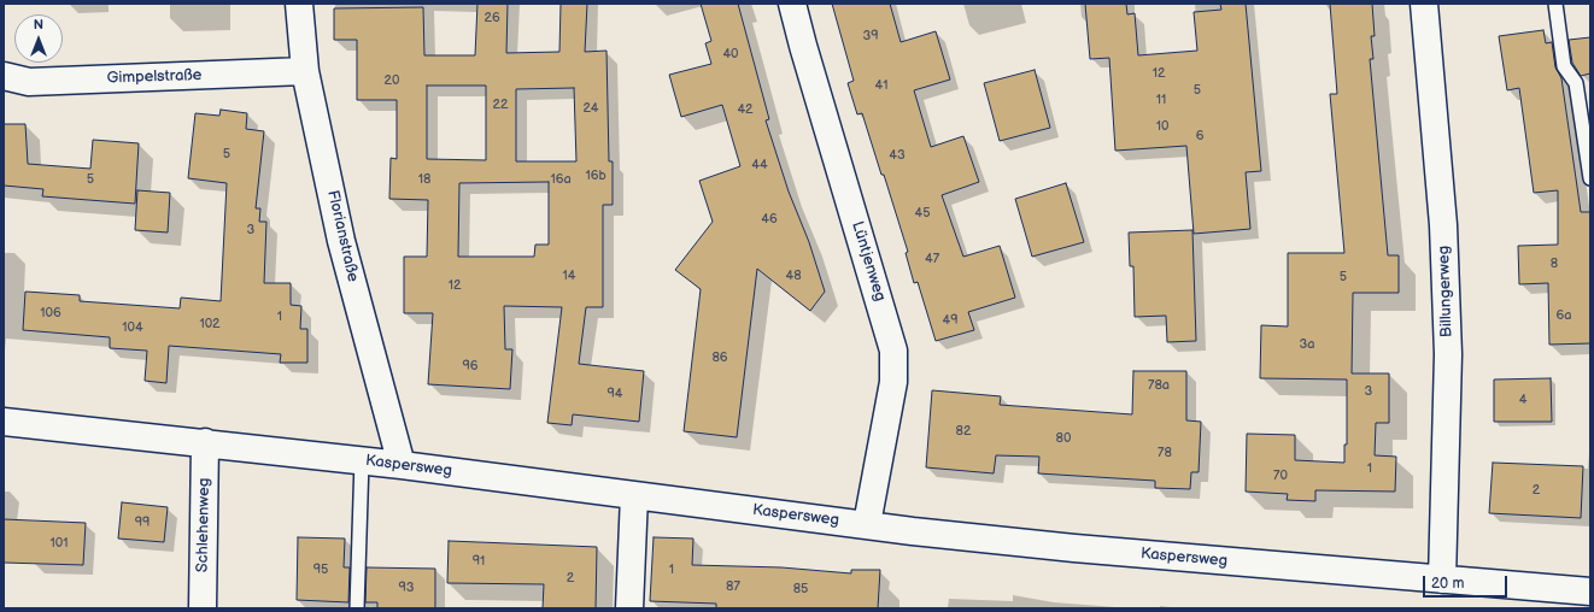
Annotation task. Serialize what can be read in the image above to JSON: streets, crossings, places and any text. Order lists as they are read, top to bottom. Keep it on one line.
{"streets":{"street":["Gimpelstraße","Florianstraße","Lüntjenweg","Billungerweg","Kaspersweg","Schlehenweg"]},"crossings":[["Gimpelstraße","Florianstraße"],["Florianstraße","Kaspersweg"],["Lüntjenweg","Kaspersweg"],["Billungerweg","Kaspersweg"],["Kaspersweg","Schlehenweg"]],"house_numbers":["26","39","40","12","20","41","5","11","22","24","42","10","6","5","43","44","16b","5","18","16a","45","46","3","47","8","14","48","5","12","106","6a","1","49","102","104","3a","86","96","78a","3","94","4","82","80","78","1","70","2","99","101","91","95","1","2","87","93","85"],"scale_bar":"20 m","north":"top"}
